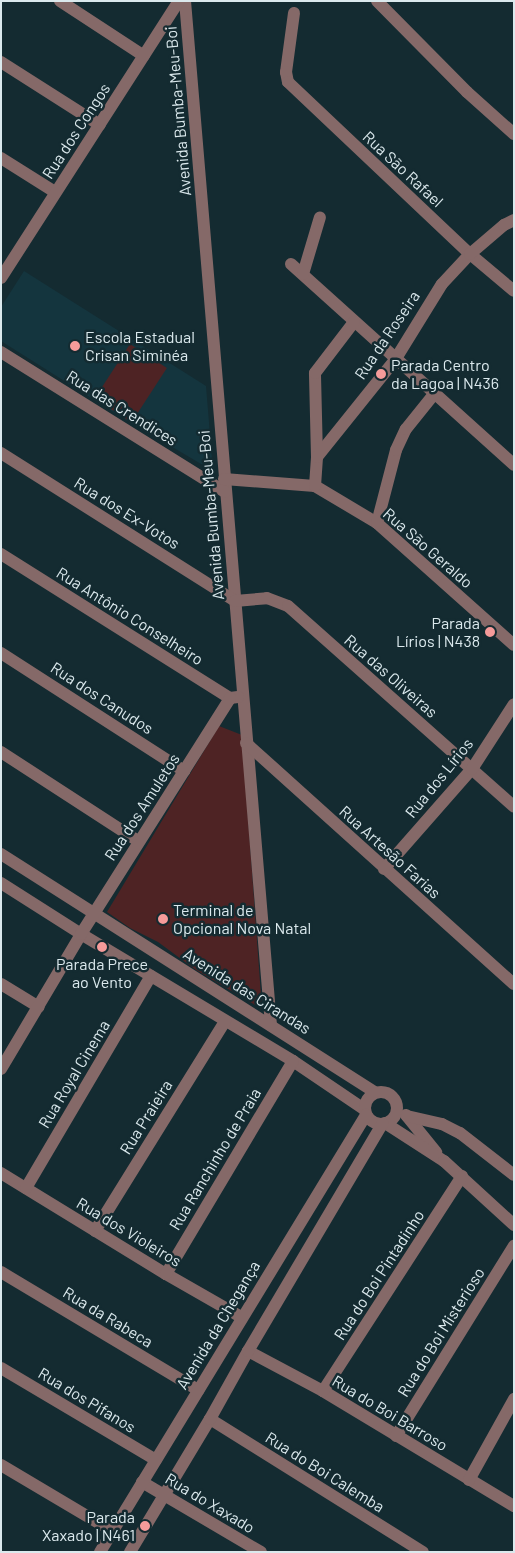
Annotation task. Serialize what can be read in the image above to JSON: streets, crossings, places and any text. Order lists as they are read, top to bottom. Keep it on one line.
{"streets":{"street":["Avenida Bumba-Meu-Boi","Rua dos Congos","Rua São Rafael","Rua da Roseira","Rua das Crendices","Rua dos Ex-Votos","Rua São Geraldo","Rua Antônio Conselheiro","Rua das Oliveiras","Rua dos Canudos","Rua dos Lírios","Rua dos Amuletos","Rua Artesão Farias","Avenida das Cirandas","Rua Royal Cinema","Rua Praieira","Rua Ranchinho de Praia","Rua dos Violeiros","Rua do Boi Pintadinho","Rua da Rabeca","Avenida da Chegança","Rua do Boi Misterioso","Rua dos Pifanos","Rua do Boi Barroso","Rua do Boi Calemba","Rua do Xaxado"]},"crossings":[["Avenida Bumba-Meu-Boi","Rua das Crendices"],["Avenida Bumba-Meu-Boi","Rua dos Ex-Votos"],["Avenida Bumba-Meu-Boi","Rua São Geraldo"],["Avenida Bumba-Meu-Boi","Rua Antônio Conselheiro"],["Avenida Bumba-Meu-Boi","Rua das Oliveiras"],["Avenida Bumba-Meu-Boi","Rua dos Amuletos"],["Avenida Bumba-Meu-Boi","Rua Artesão Farias"],["Avenida Bumba-Meu-Boi","Avenida das Cirandas"],["Rua São Rafael","Rua da Roseira"],["Rua das Crendices","Rua São Geraldo"],["Rua dos Ex-Votos","Rua das Oliveiras"],["Rua Antônio Conselheiro","Rua dos Amuletos"],["Rua das Oliveiras","Rua dos Lírios"],["Rua dos Canudos","Rua dos Amuletos"],["Rua dos Lírios","Rua Artesão Farias"],["Rua dos Amuletos","Avenida das Cirandas"],["Avenida das Cirandas","Avenida da Chegança"],["Rua Royal Cinema","Rua dos Violeiros"],["Rua Praieira","Rua dos Violeiros"],["Rua Ranchinho de Praia","Rua dos Violeiros"],["Rua dos Violeiros","Avenida da Chegança"],["Rua do Boi Pintadinho","Rua do Boi Barroso"],["Rua da Rabeca","Avenida da Chegança"],["Avenida da Chegança","Rua dos Pifanos"],["Avenida da Chegança","Rua do Xaxado"],["Rua do Boi Misterioso","Rua do Boi Barroso"]],"places":["Escola Estadual Crisan Siminéa","Parada Centro da Lagoa | N436","Parada Lírios | N438","Terminal de Opcional Nova Natal","Parada Prece ao Vento","Parada Xaxado | N461"]}
